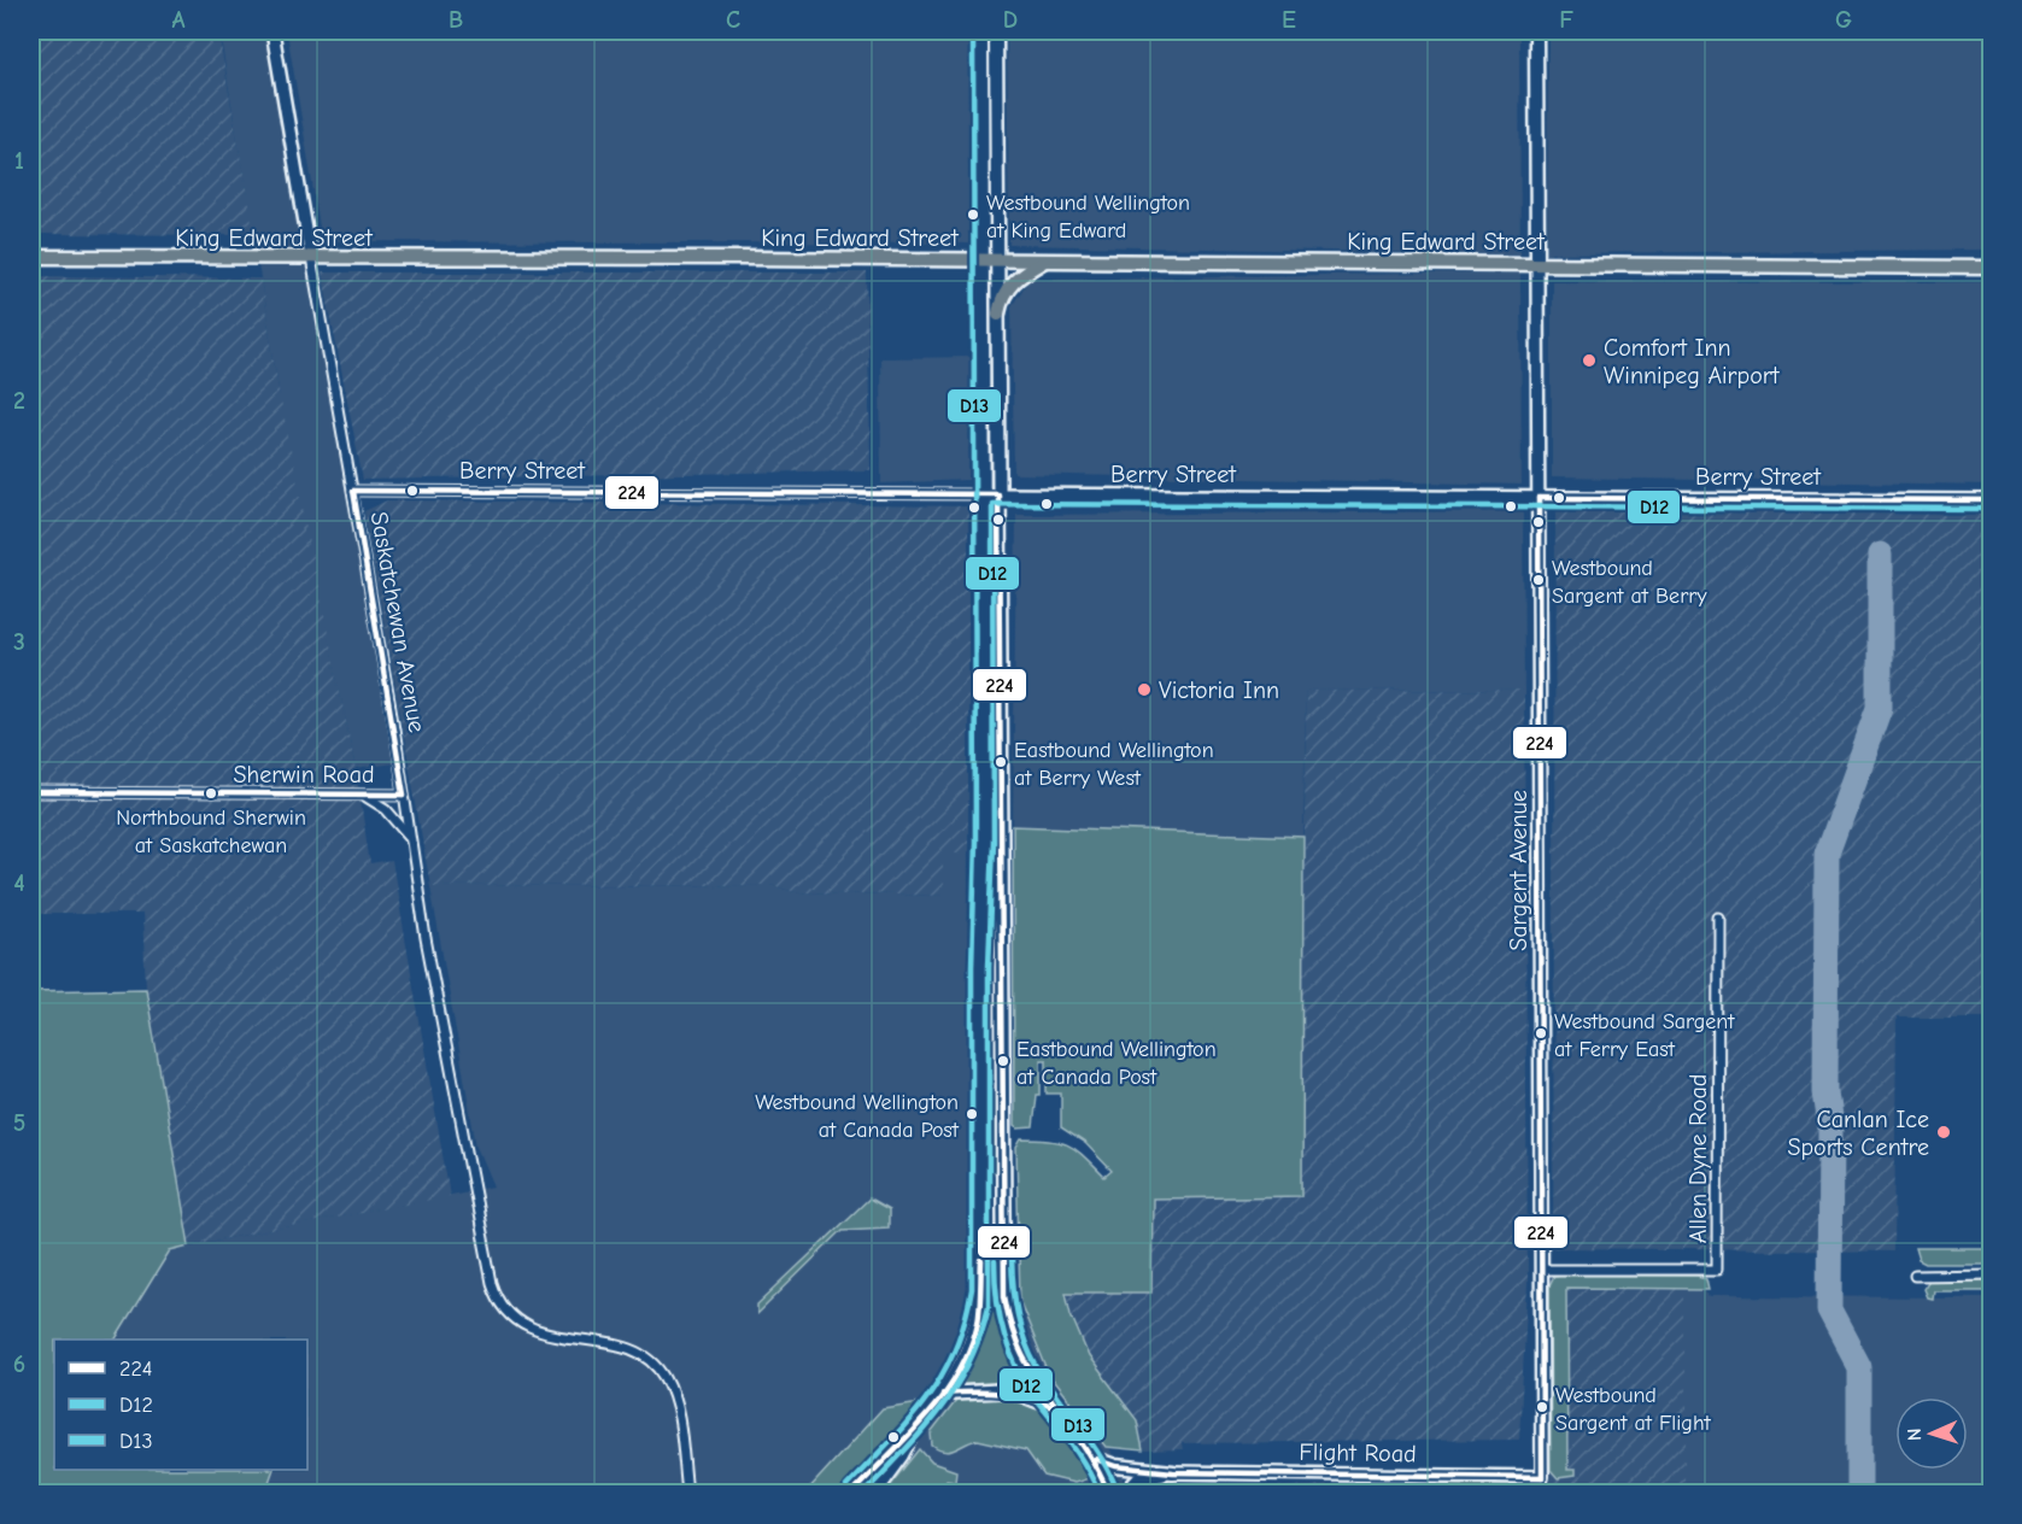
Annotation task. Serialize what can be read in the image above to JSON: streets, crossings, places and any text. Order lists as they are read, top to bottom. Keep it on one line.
{"streets":{"main road":["King Edward Street","Sargent Avenue"],"street":["Berry Street","Saskatchewan Avenue","Sherwin Road","Allen Dyne Road","Flight Road"]},"crossings":[["King Edward Street","Saskatchewan Avenue"],["King Edward Street","Sargent Avenue"],["Berry Street","Saskatchewan Avenue"],["Berry Street","Sargent Avenue"],["Saskatchewan Avenue","Sherwin Road"],["Sargent Avenue","Allen Dyne Road"],["Sargent Avenue","Flight Road"]],"places":["Westbound Wellington at King Edward","Comfort Inn Winnipeg Airport","Westbound Sargent at Berry","Victoria Inn","Eastbound Wellington at Berry West","Northbound Sherwin at Saskatchewan","Westbound Sargent at Ferry East","Eastbound Wellington at Canada Post","Westbound Wellington at Canada Post","Canlan Ice Sports Centre","Westbound Sargent at Flight"],"lines":["transit line D13","transit line 224","transit line D12"],"legend":["224","D12","D13"],"north":"left","grid":{"columns":["A","B","C","D","E","F","G"],"rows":["1","2","3","4","5","6"]}}
